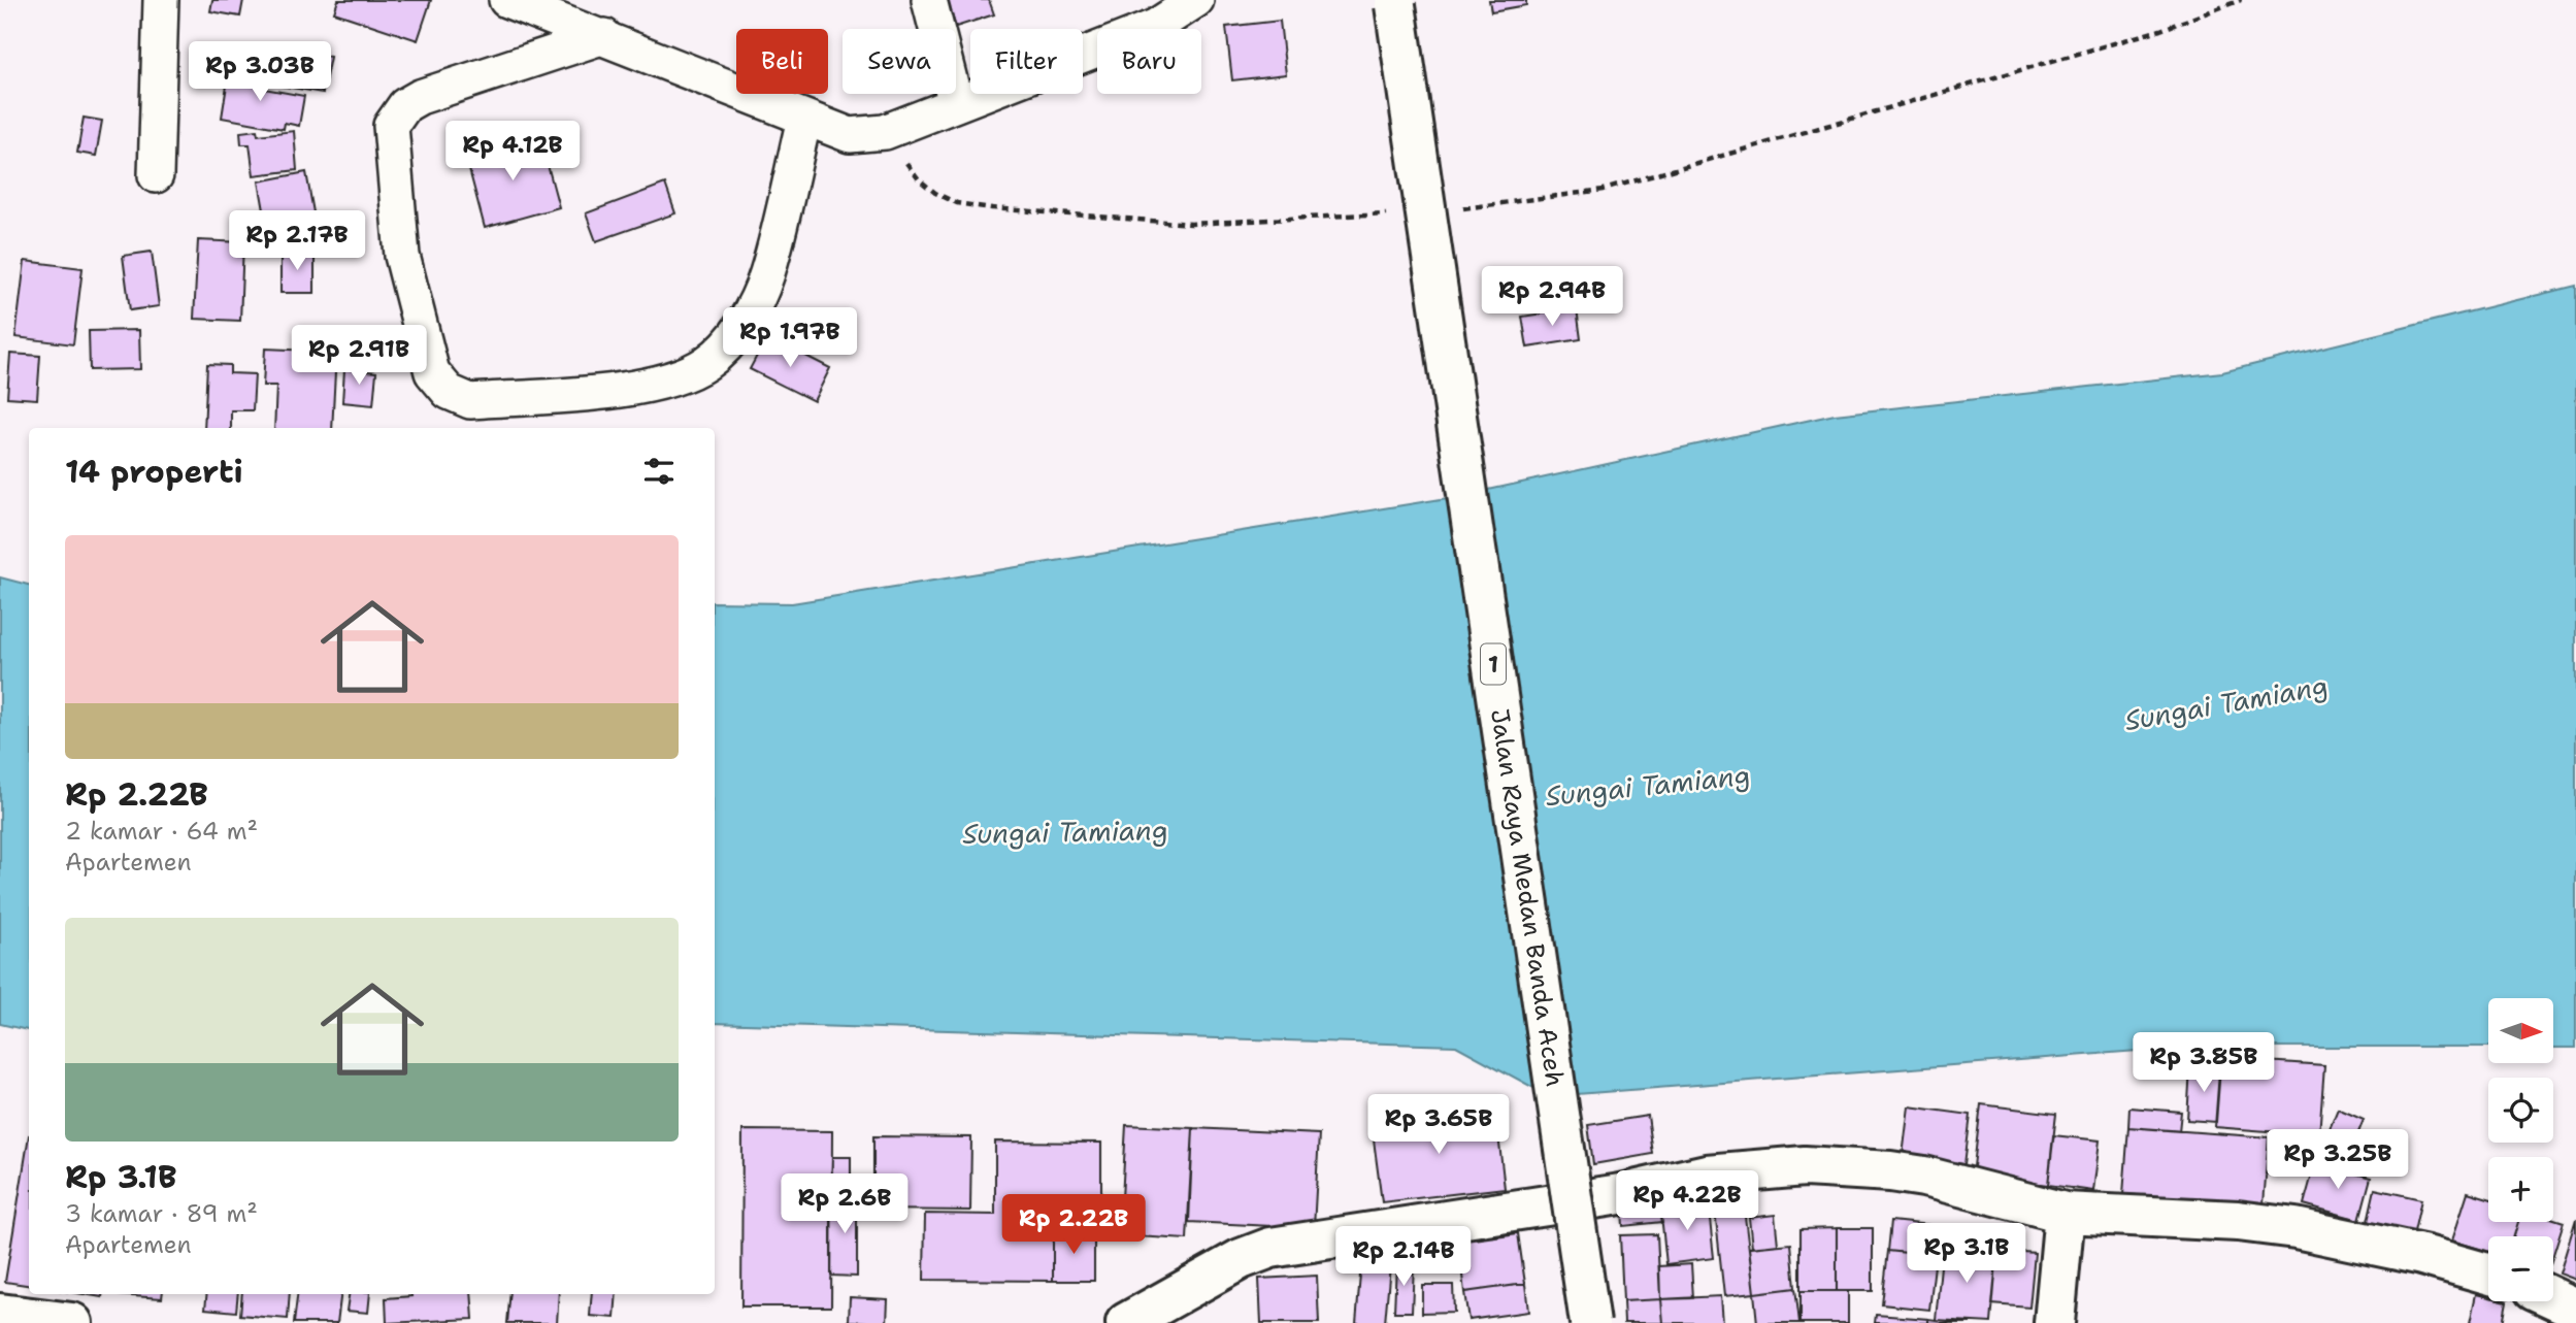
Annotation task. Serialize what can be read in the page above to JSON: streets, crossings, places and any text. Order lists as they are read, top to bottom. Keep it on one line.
{"streets":{"main road":["1","Jalan Raya Medan Banda Aceh"]},"water":["Sungai Tamiang"],"north":"right","page":{"chip":["Beli","Sewa","Filter","Baru"],"price":["Rp 3.03B","Rp 4.12B","Rp 2.17B","Rp 2.94B","Rp 1.97B","Rp 2.91B","Rp 3.85B","Rp 3.65B","Rp 3.25B","Rp 4.22B","Rp 2.6B","Rp 2.22B","Rp 3.1B","Rp 2.14B"],"heading":"14 properti","list":[{"name":"Rp 2.22B","note":"2 kamar · 64 m² · Apartemen"},{"name":"Rp 3.1B","note":"3 kamar · 89 m² · Apartemen"}],"map_buttons":["+","−"]}}
